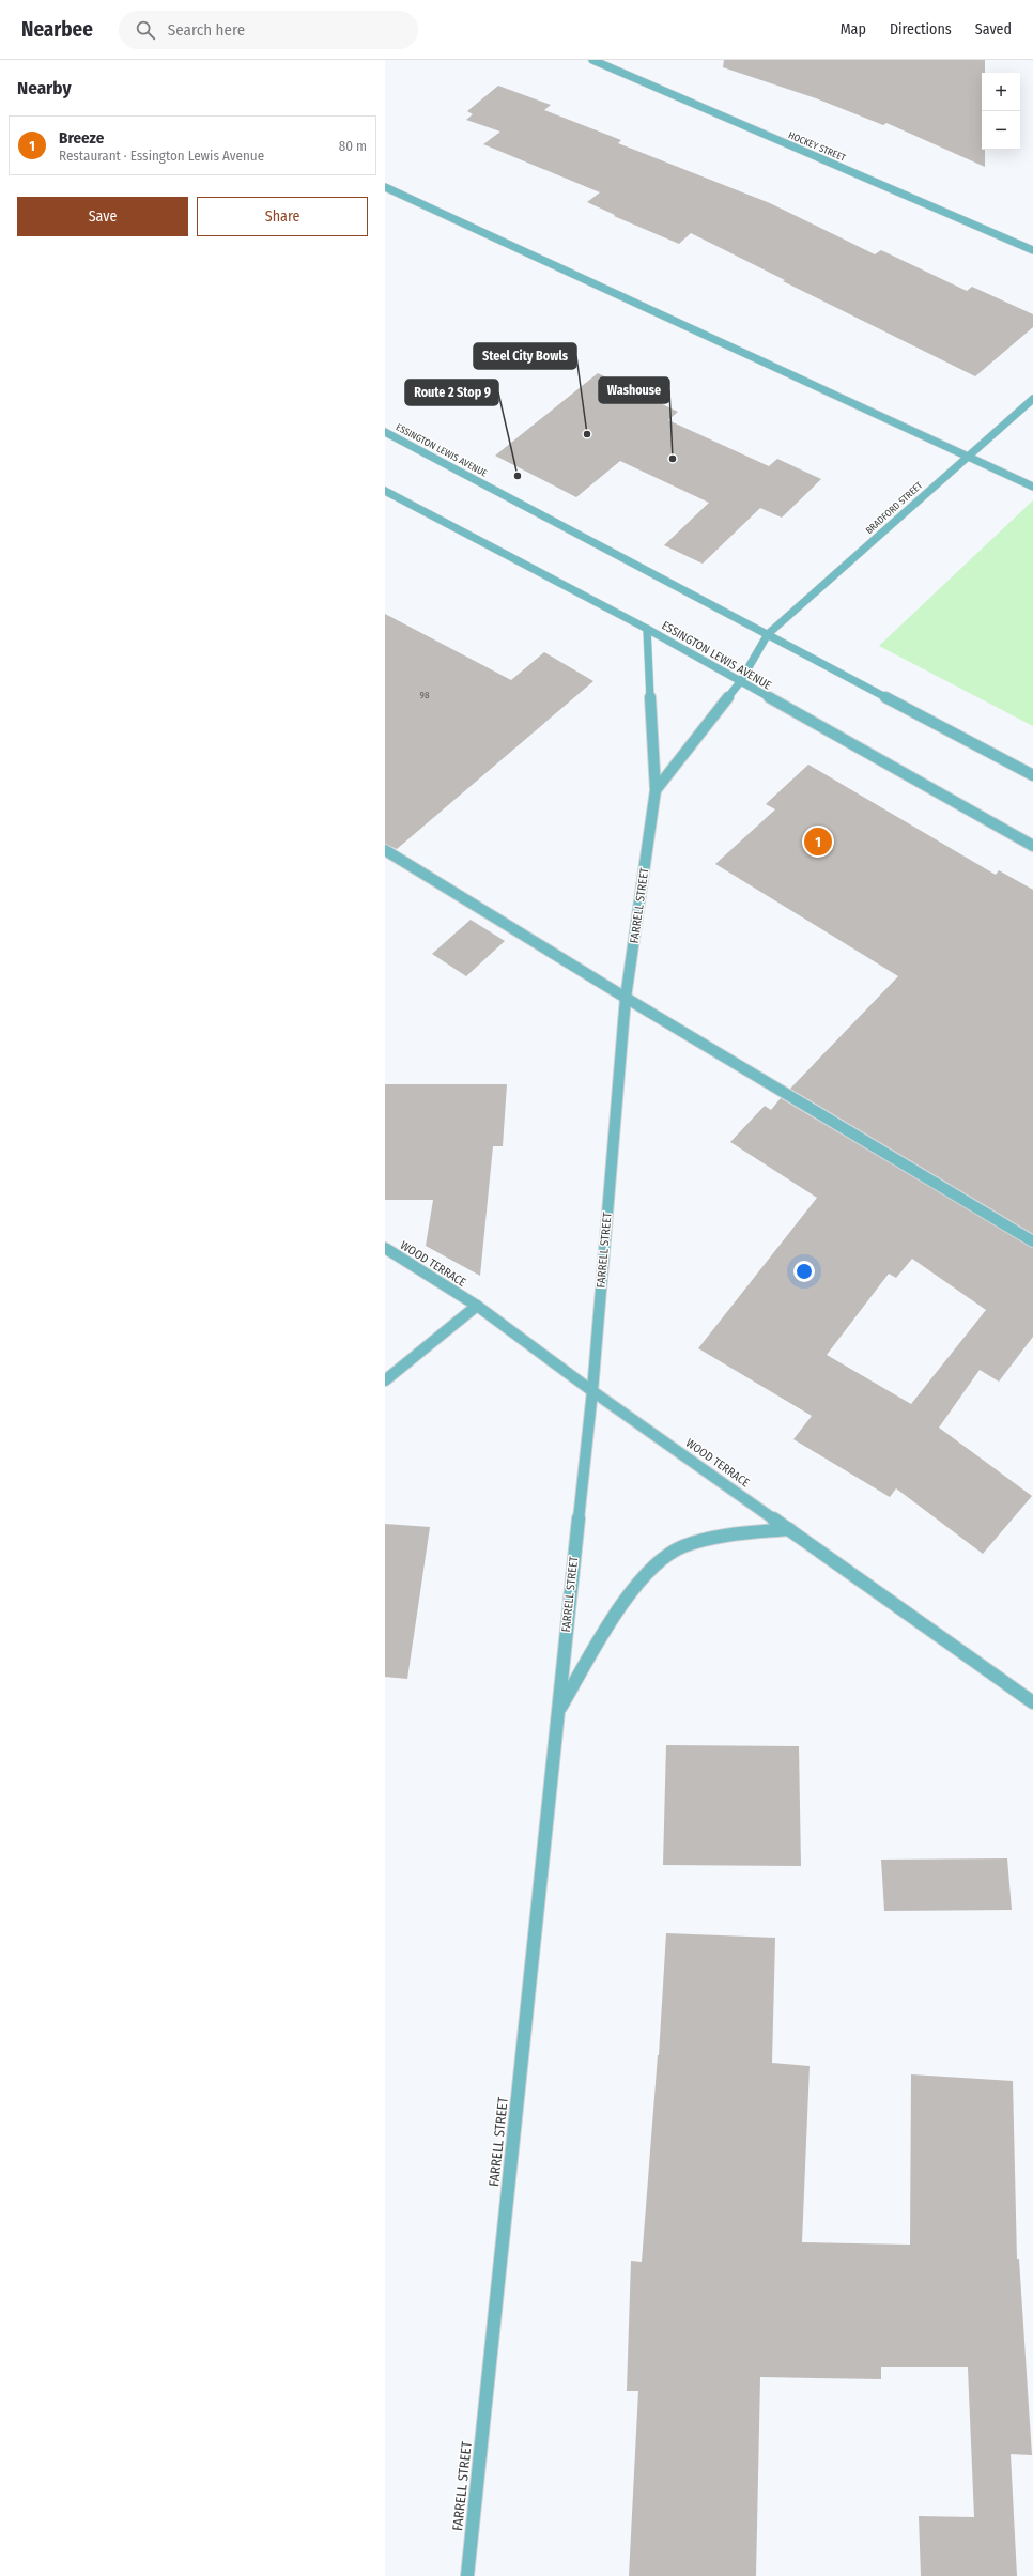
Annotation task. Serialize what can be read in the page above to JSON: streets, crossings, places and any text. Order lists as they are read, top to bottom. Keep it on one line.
{"streets":{"street":["HOCKEY STREET","ESSINGTON LEWIS AVENUE","BRADFORD STREET","FARRELL STREET","WOOD TERRACE"]},"crossings":[["ESSINGTON LEWIS AVENUE","BRADFORD STREET"],["ESSINGTON LEWIS AVENUE","FARRELL STREET"],["BRADFORD STREET","FARRELL STREET"],["FARRELL STREET","WOOD TERRACE"]],"places":["Steel City Bowls","Washouse","Route 2 Stop 9"],"house_numbers":["98"],"page":{"header":"Nearbee","search":"Search here","nav":["Map","Directions","Saved"],"heading":"Nearby","map_buttons":["+","−"],"list":[{"mark":"1","name":"Breeze","note":"Restaurant · Essington Lewis Avenue","value":"80 m"}],"buttons":["Save","Share"],"pins":"1"}}
